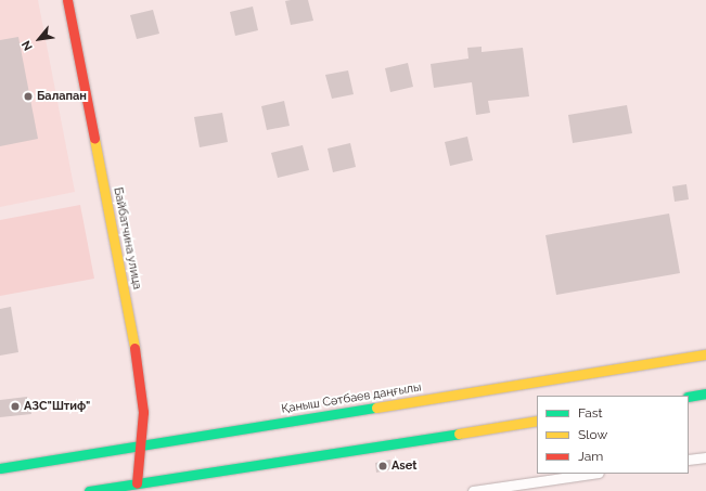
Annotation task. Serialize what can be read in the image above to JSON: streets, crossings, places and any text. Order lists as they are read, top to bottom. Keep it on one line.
{"streets":{"main road":["Байбатчина улица","Қаныш Сәтбаев даңғылы"]},"crossings":[["Байбатчина улица","Қаныш Сәтбаев даңғылы"]],"places":["Балапан","АЗС\"Штиф\"","Aset"],"legend":["Fast","Slow","Jam"],"north":"bottom left"}
